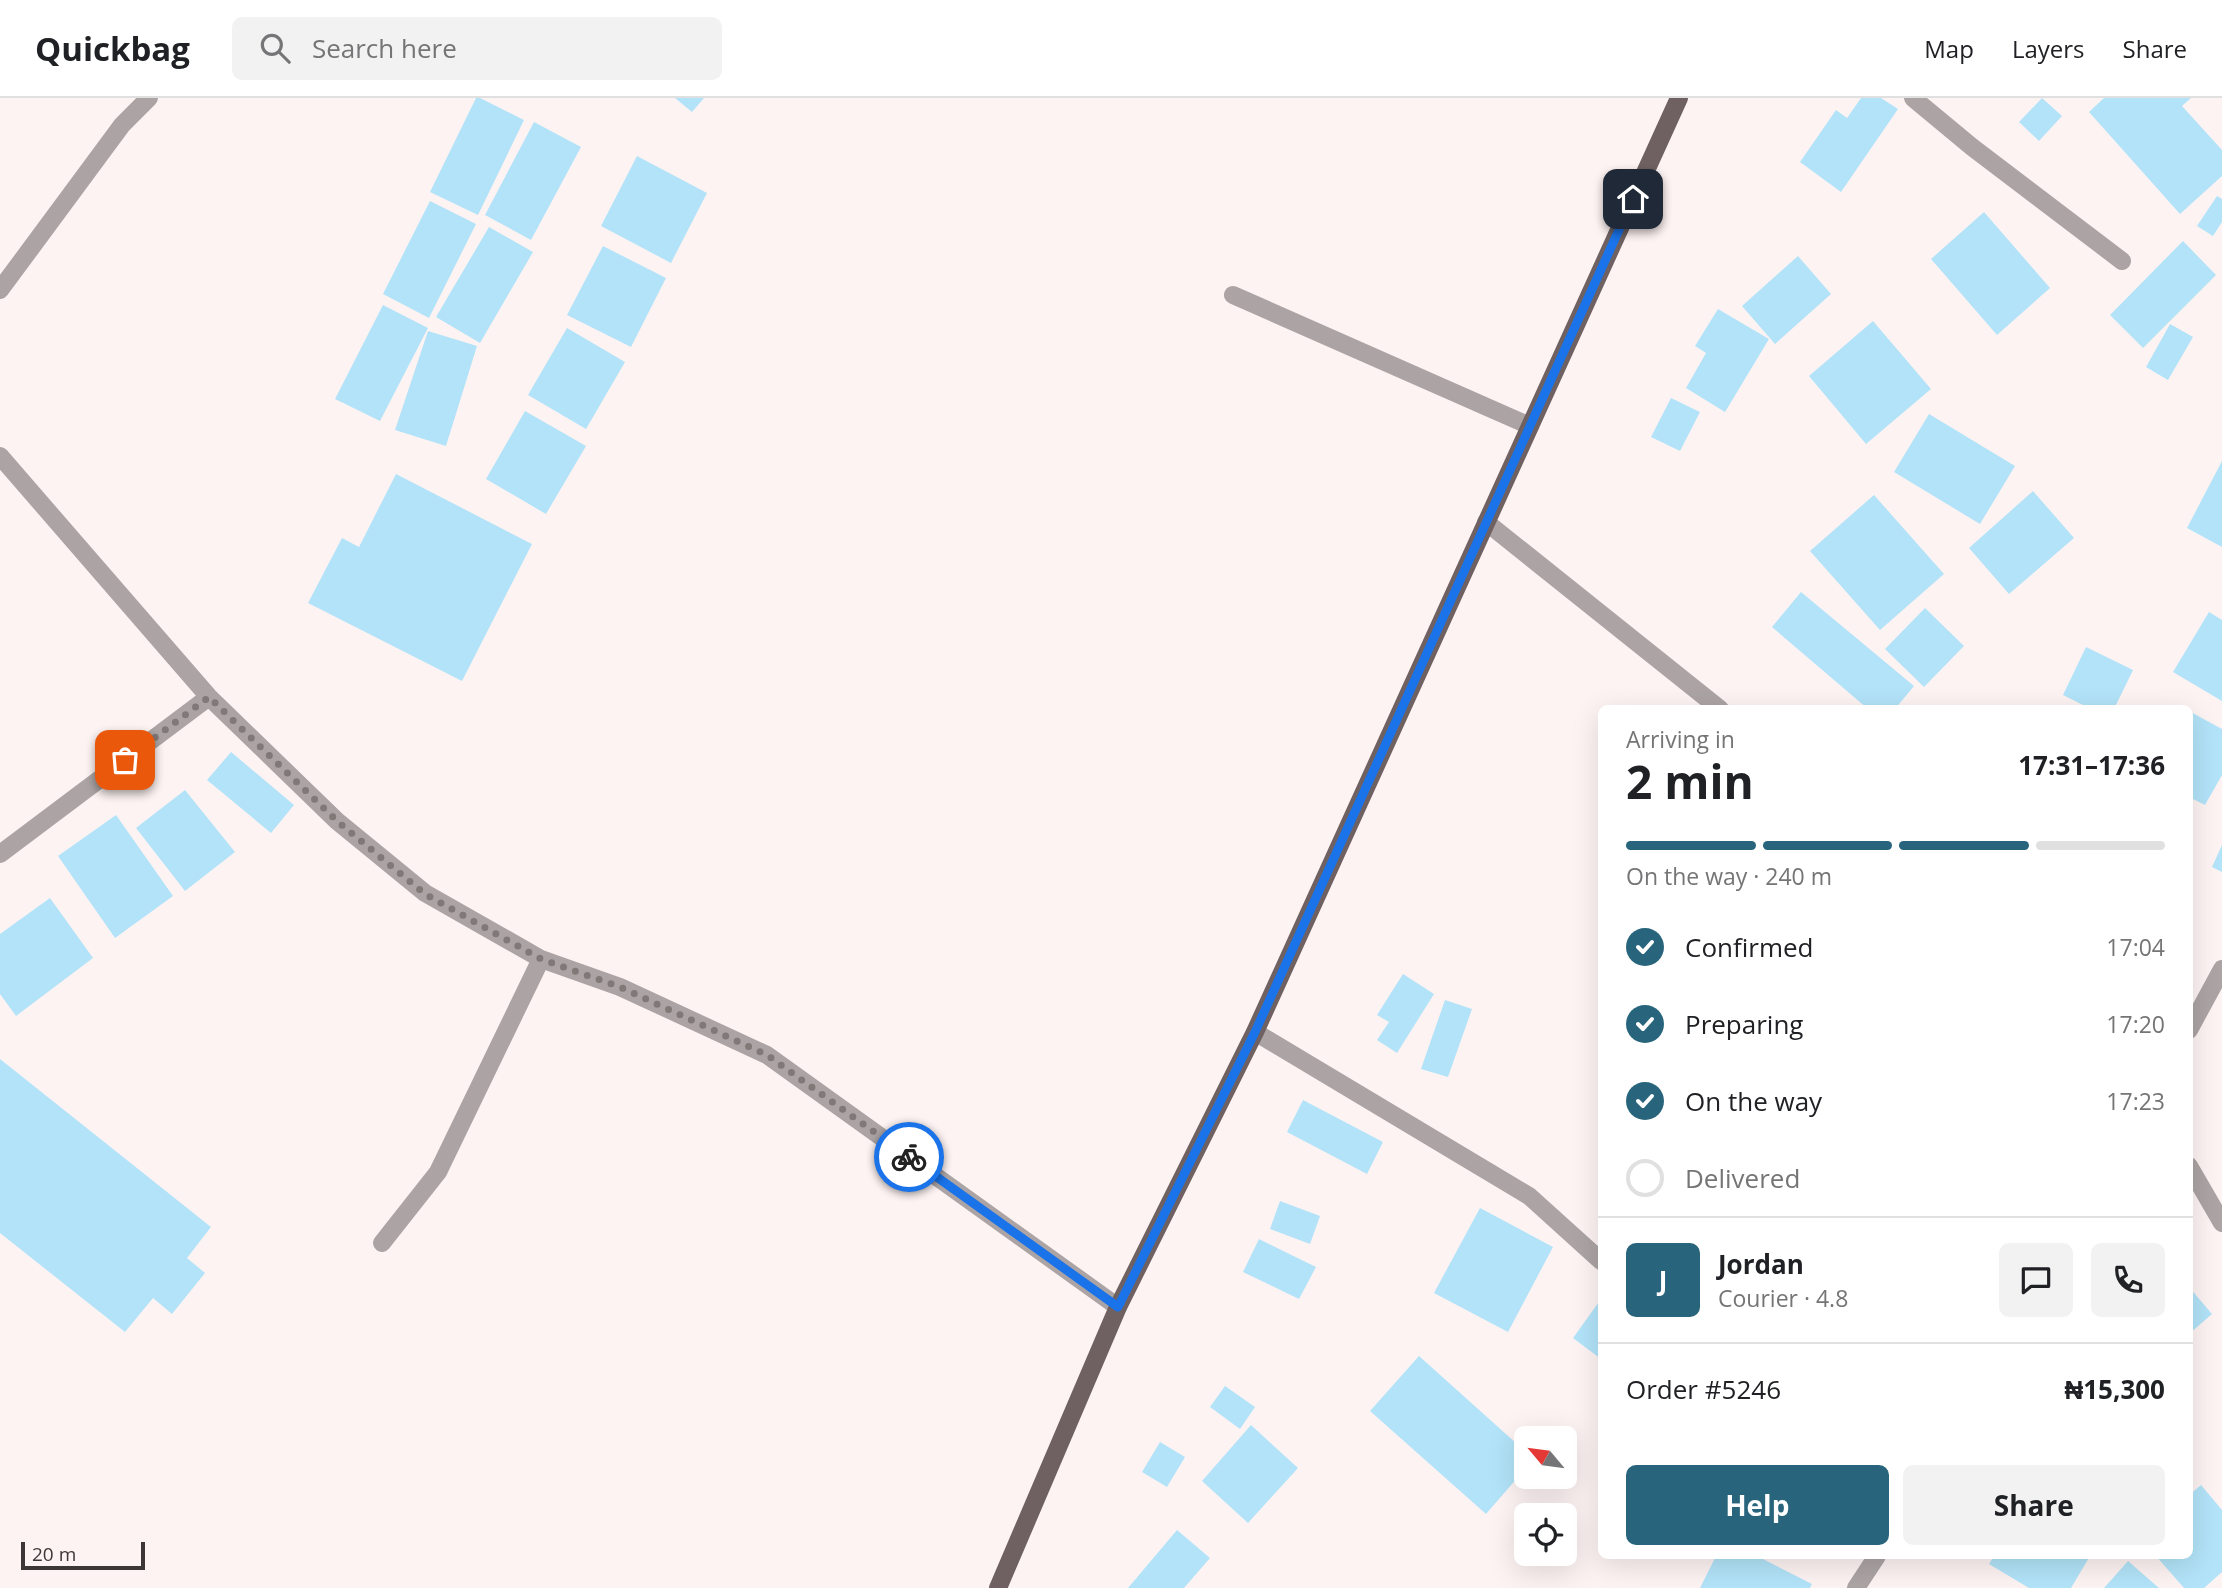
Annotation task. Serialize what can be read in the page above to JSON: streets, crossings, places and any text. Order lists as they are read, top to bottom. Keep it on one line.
{"scale_bar":"20 m","north":"top left","page":{"header":"Quickbag","search":"Search here","nav":["Map","Layers","Share"],"heading":["2 min","Arriving in","17:31–17:36"],"panel":["Jordan","Courier · 4.8","Order #5246","₦15,300"],"bar":"On the way · 240 m","list":[["Confirmed","17:04"],["Preparing","17:20"],["On the way","17:23"],"Delivered"],"round":"J","buttons":["Help","Share"],"scale":"20 m"}}
